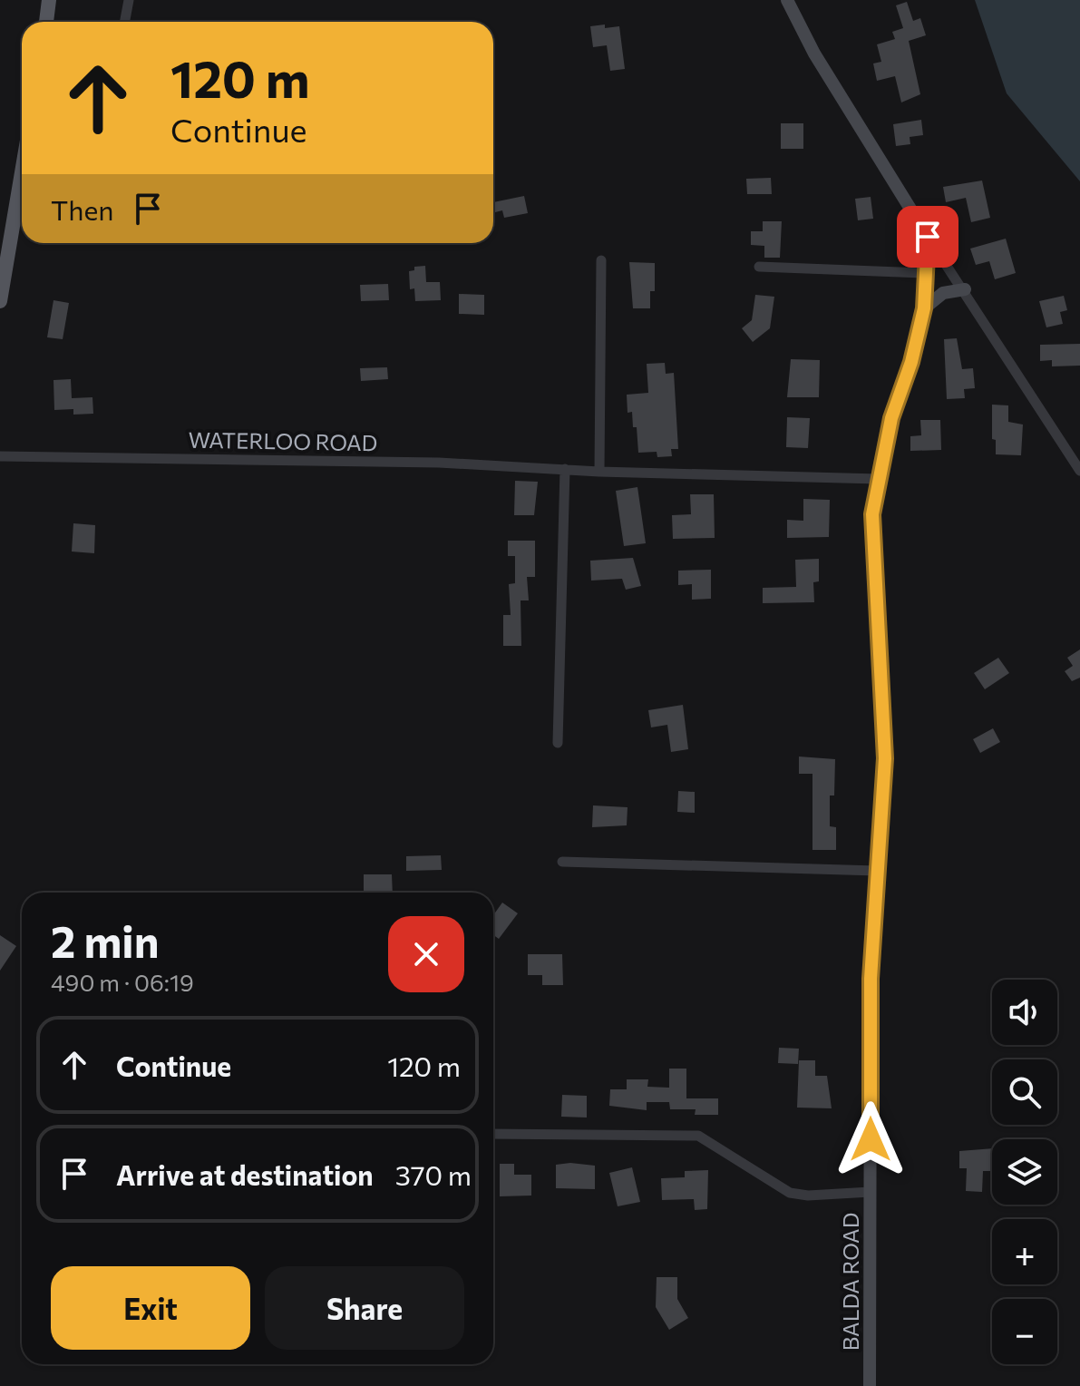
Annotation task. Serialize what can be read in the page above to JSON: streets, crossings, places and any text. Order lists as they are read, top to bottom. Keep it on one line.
{"streets":{"street":["WATERLOO ROAD","BALDA ROAD"]},"crossings":[["WATERLOO ROAD","BALDA ROAD"]],"page":{"turn":["120 m","Continue"],"then":"Then","heading":["2 min","490 m · 06:19"],"map_buttons":["+","−"],"list":[{"name":"Continue","value":"120 m"},{"name":"Arrive at destination","value":"370 m"}],"buttons":["Exit","Share"]}}
